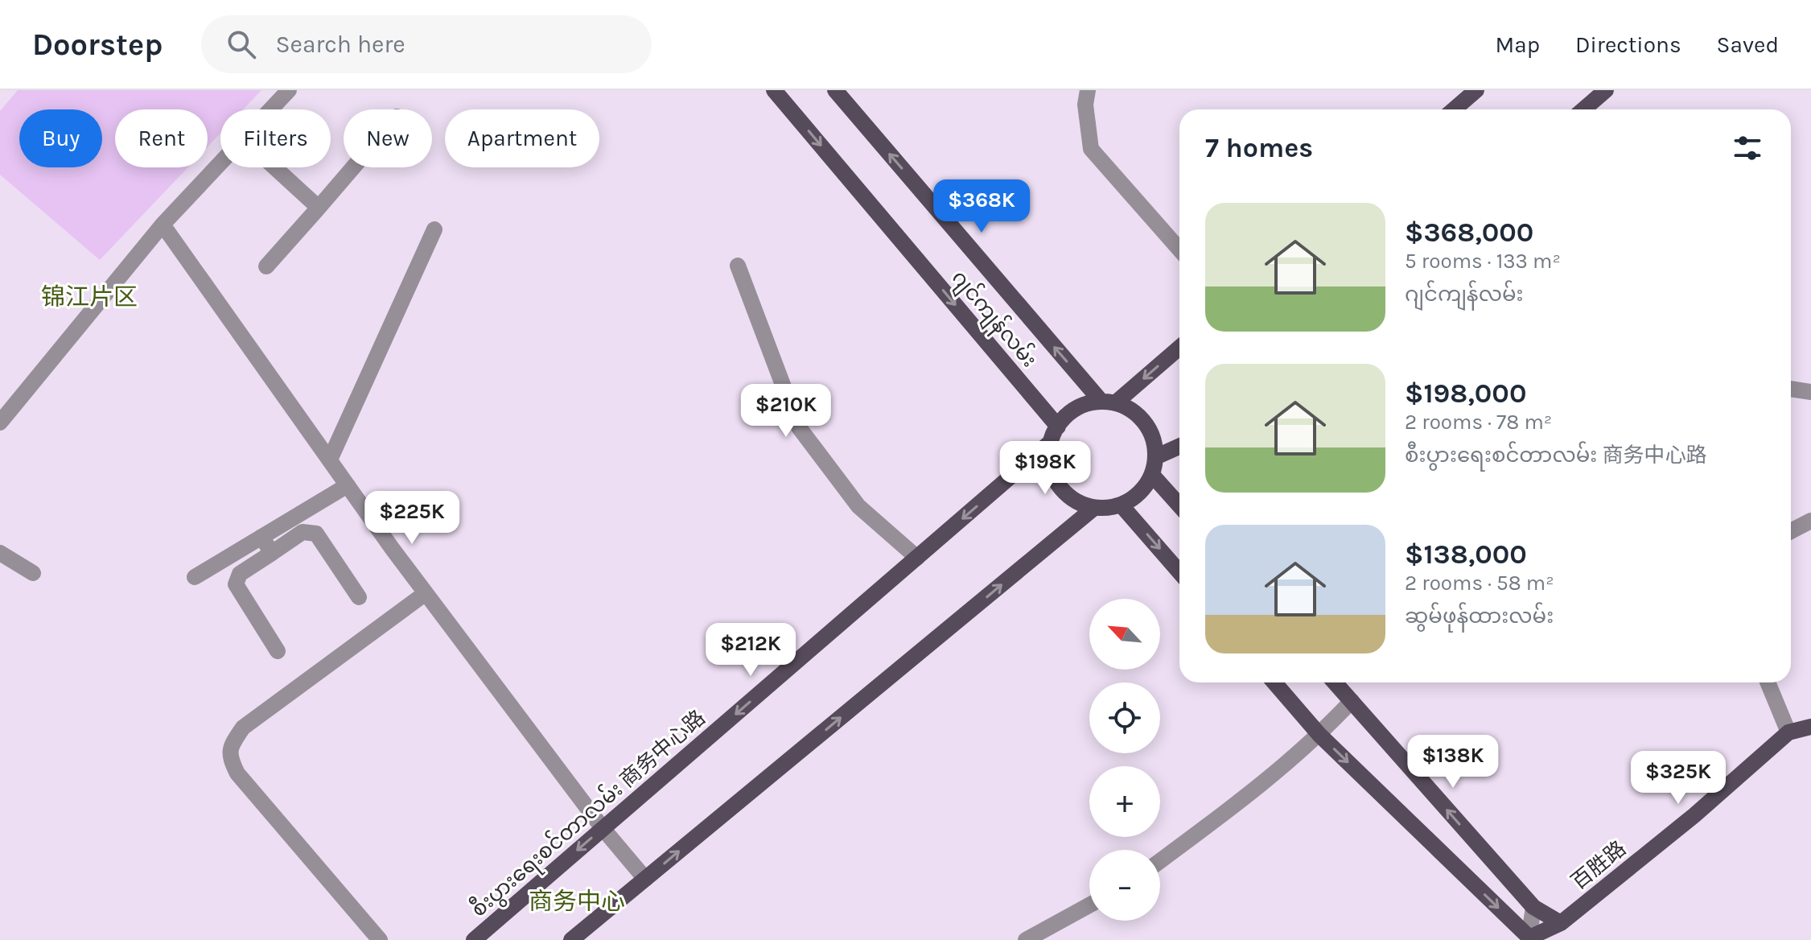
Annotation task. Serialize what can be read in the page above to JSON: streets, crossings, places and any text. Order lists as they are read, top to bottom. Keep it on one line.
{"streets":{"main road":["ဂျင်ကျန်လမ်း","စီးပွားရေးစင်တာလမ်း 商务中心路","百胜路"]},"crossings":[["ဂျင်ကျန်လမ်း","စီးပွားရေးစင်တာလမ်း 商务中心路"]],"districts":["锦江片区","商务中心"],"north":"top left","page":{"header":"Doorstep","search":"Search here","nav":["Map","Directions","Saved"],"chip":["Buy","Rent","Filters","New","Apartment"],"heading":"7 homes","price":["$368K","$210K","$198K","$225K","$212K","$138K","$325K"],"list":[{"name":"$368,000","note":"5 rooms · 133 m² · ဂျင်ကျန်လမ်း"},{"name":"$198,000","note":"2 rooms · 78 m² · စီးပွားရေးစင်တာလမ်း 商务中心路"},{"name":"$138,000","note":"2 rooms · 58 m² · ဆွမ်ဖုန်ထားလမ်း"}],"map_buttons":["+","−"]}}
